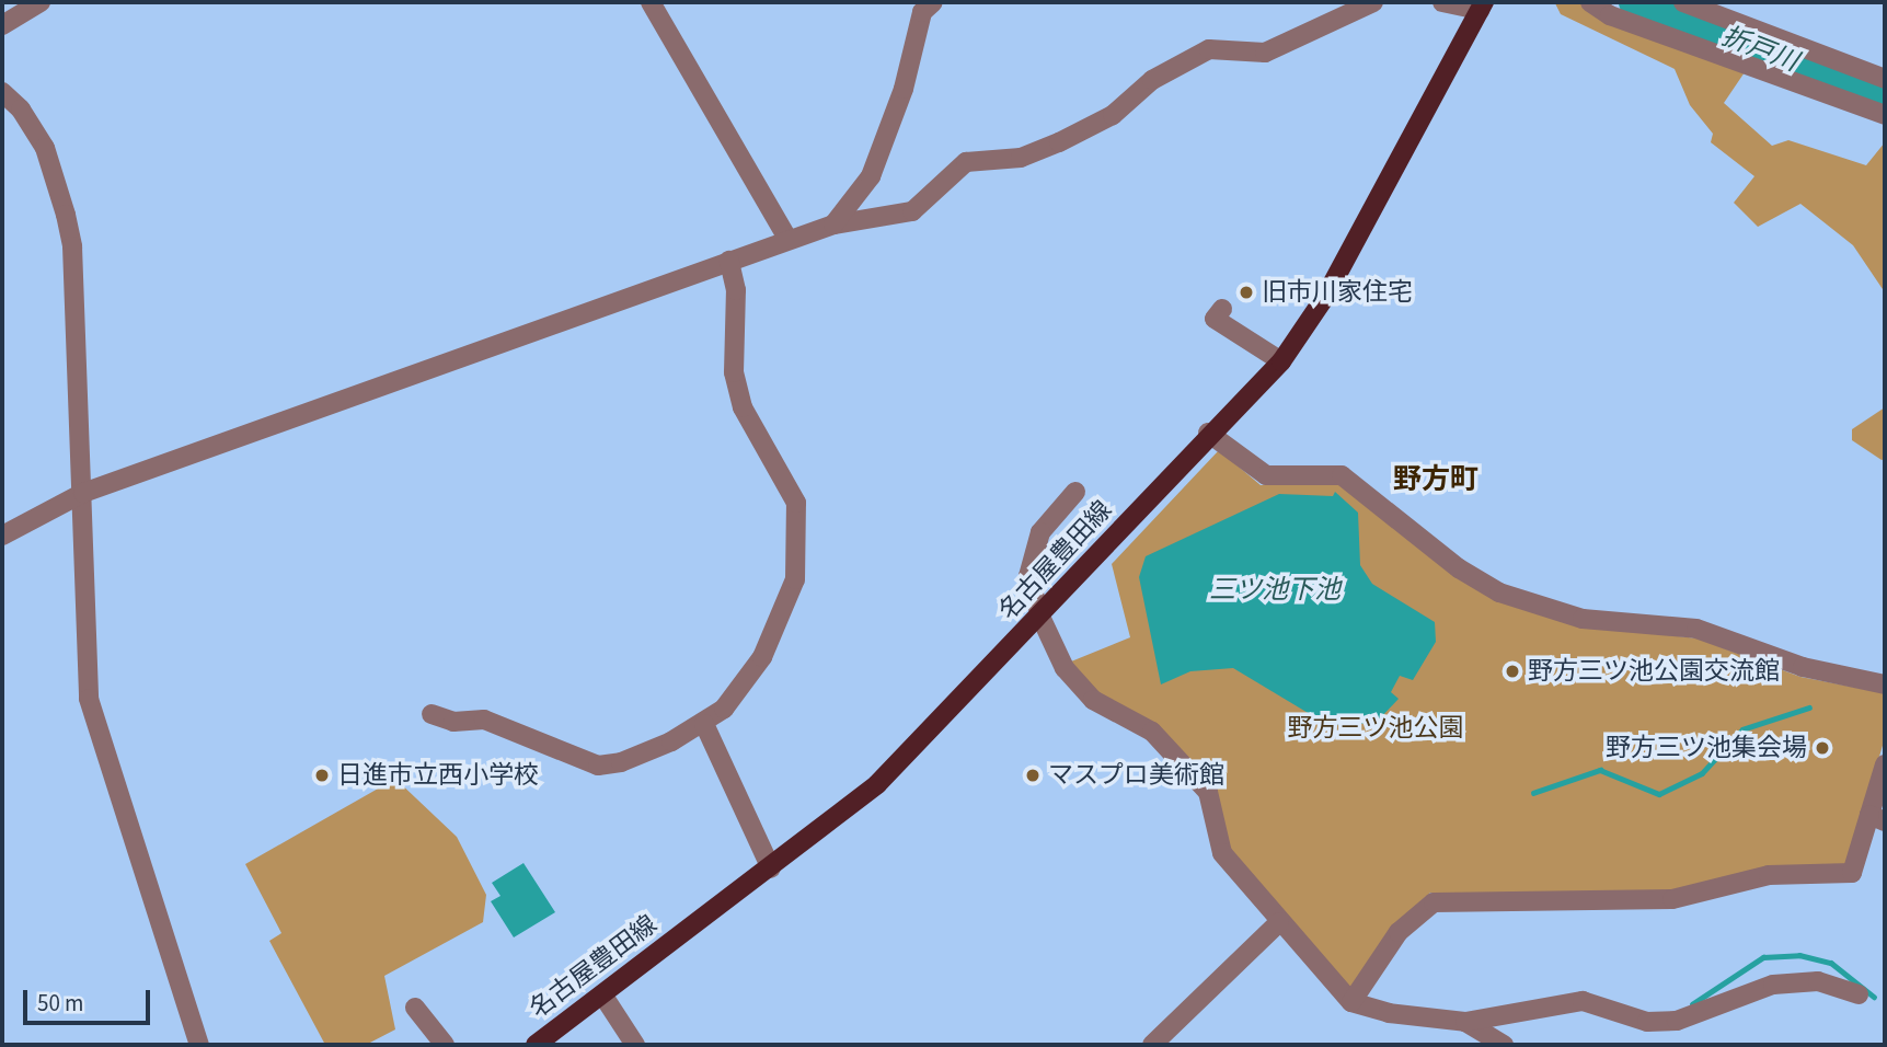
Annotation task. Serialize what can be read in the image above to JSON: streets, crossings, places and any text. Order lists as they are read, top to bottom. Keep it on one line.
{"streets":{"main road":["名古屋豊田線"]},"districts":["野方町"],"water":["折戸川","三ツ池下池"],"parks":["野方三ツ池公園"],"places":["旧市川家住宅","野方三ツ池公園交流館","野方三ツ池集会場","日進市立西小学校","マスプロ美術館"],"scale_bar":"50 m"}
